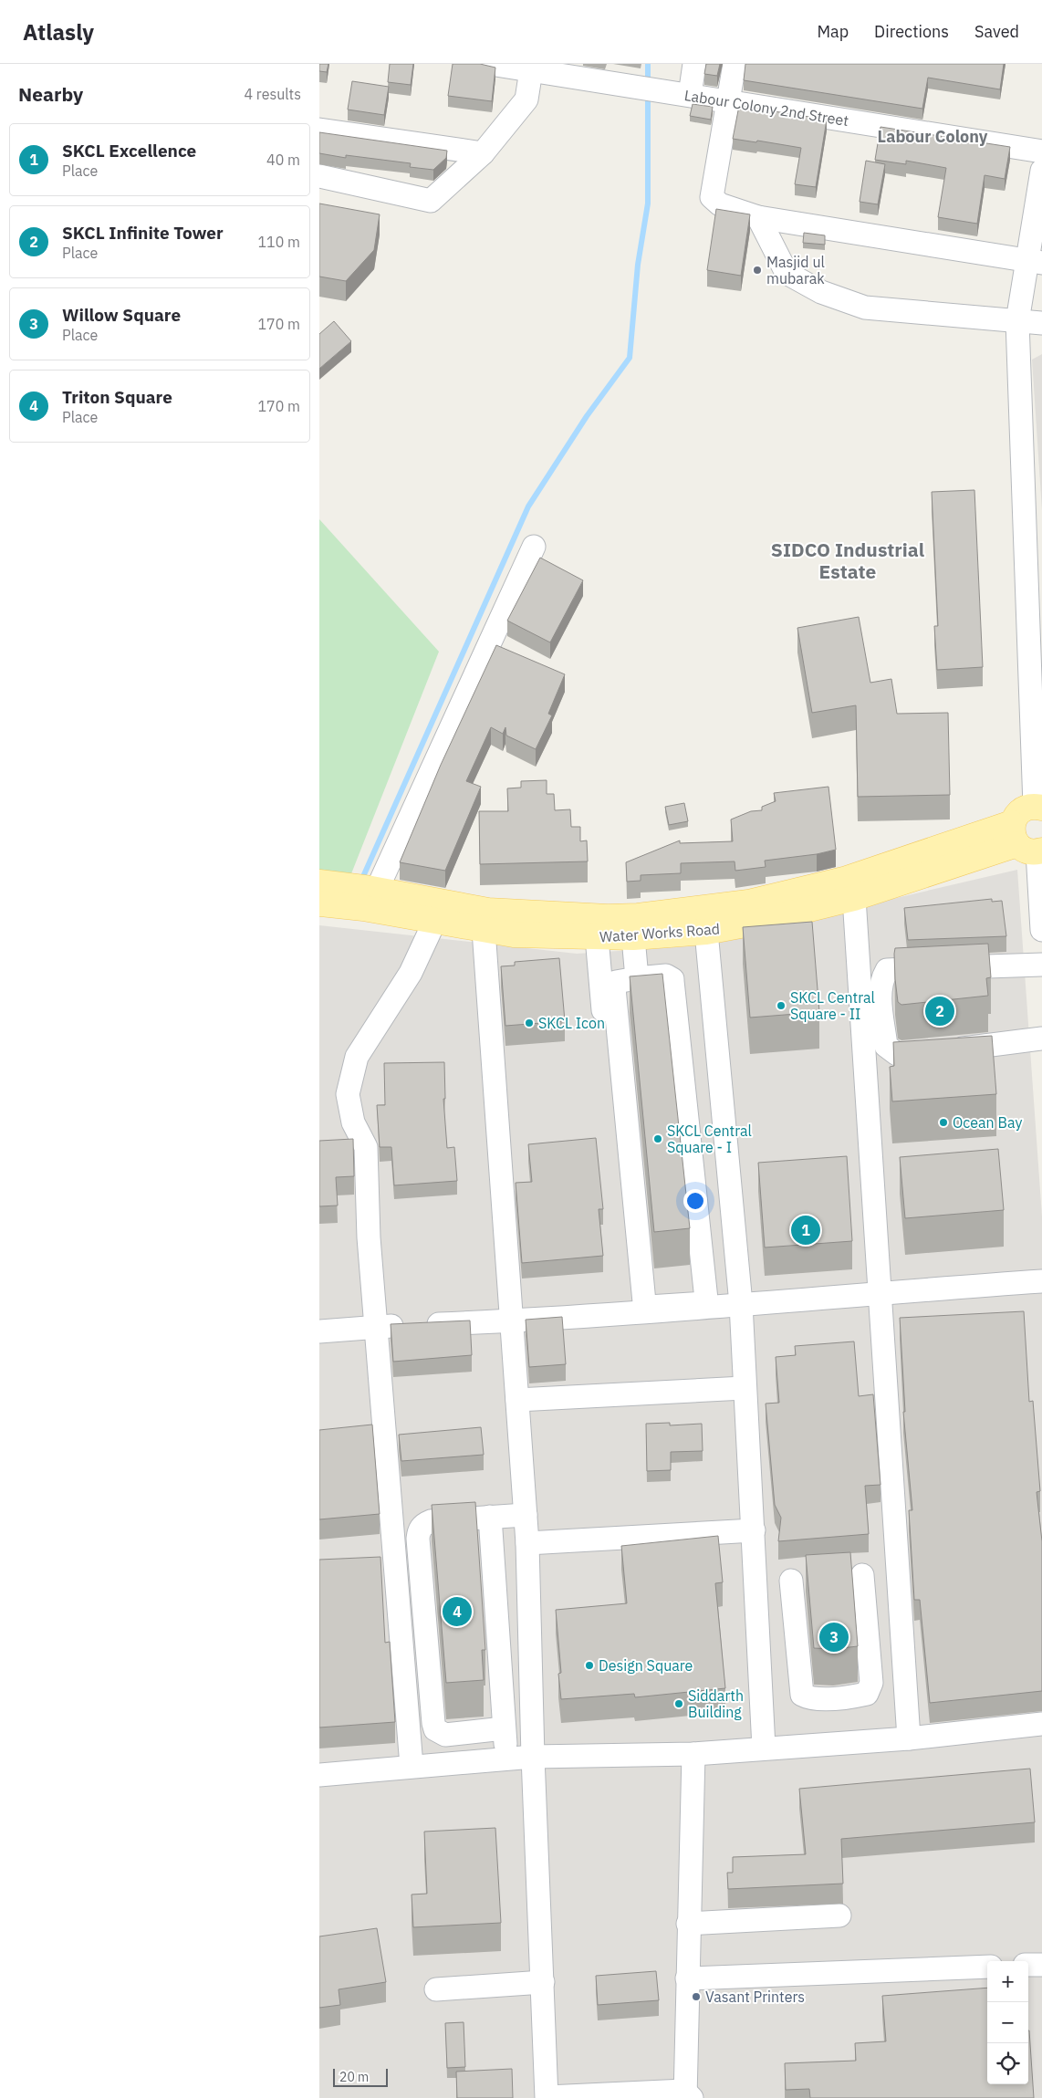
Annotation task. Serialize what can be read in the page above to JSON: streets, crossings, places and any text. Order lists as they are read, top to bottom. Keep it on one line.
{"streets":{"main road":["Water Works Road"],"street":["Labour Colony 2nd Street"]},"districts":["Labour Colony","SIDCO Industrial Estate"],"places":["Masjid ul mubarak","SKCL Central Square - II","SKCL Icon","Ocean Bay","SKCL Central Square - I","Design Square","Siddarth Building","Vasant Printers"],"scale_bar":"20 m","page":{"header":"Atlasly","nav":["Map","Directions","Saved"],"heading":["Nearby","4 results"],"list":[{"mark":"1","name":"SKCL Excellence","note":"Place","value":"40 m"},{"mark":"2","name":"SKCL Infinite Tower","note":"Place","value":"110 m"},{"mark":"3","name":"Willow Square","note":"Place","value":"170 m"},{"mark":"4","name":"Triton Square","note":"Place","value":"170 m"}],"pins":["2","1","4","3"],"map_buttons":["+","−"],"scale":"20 m"}}
